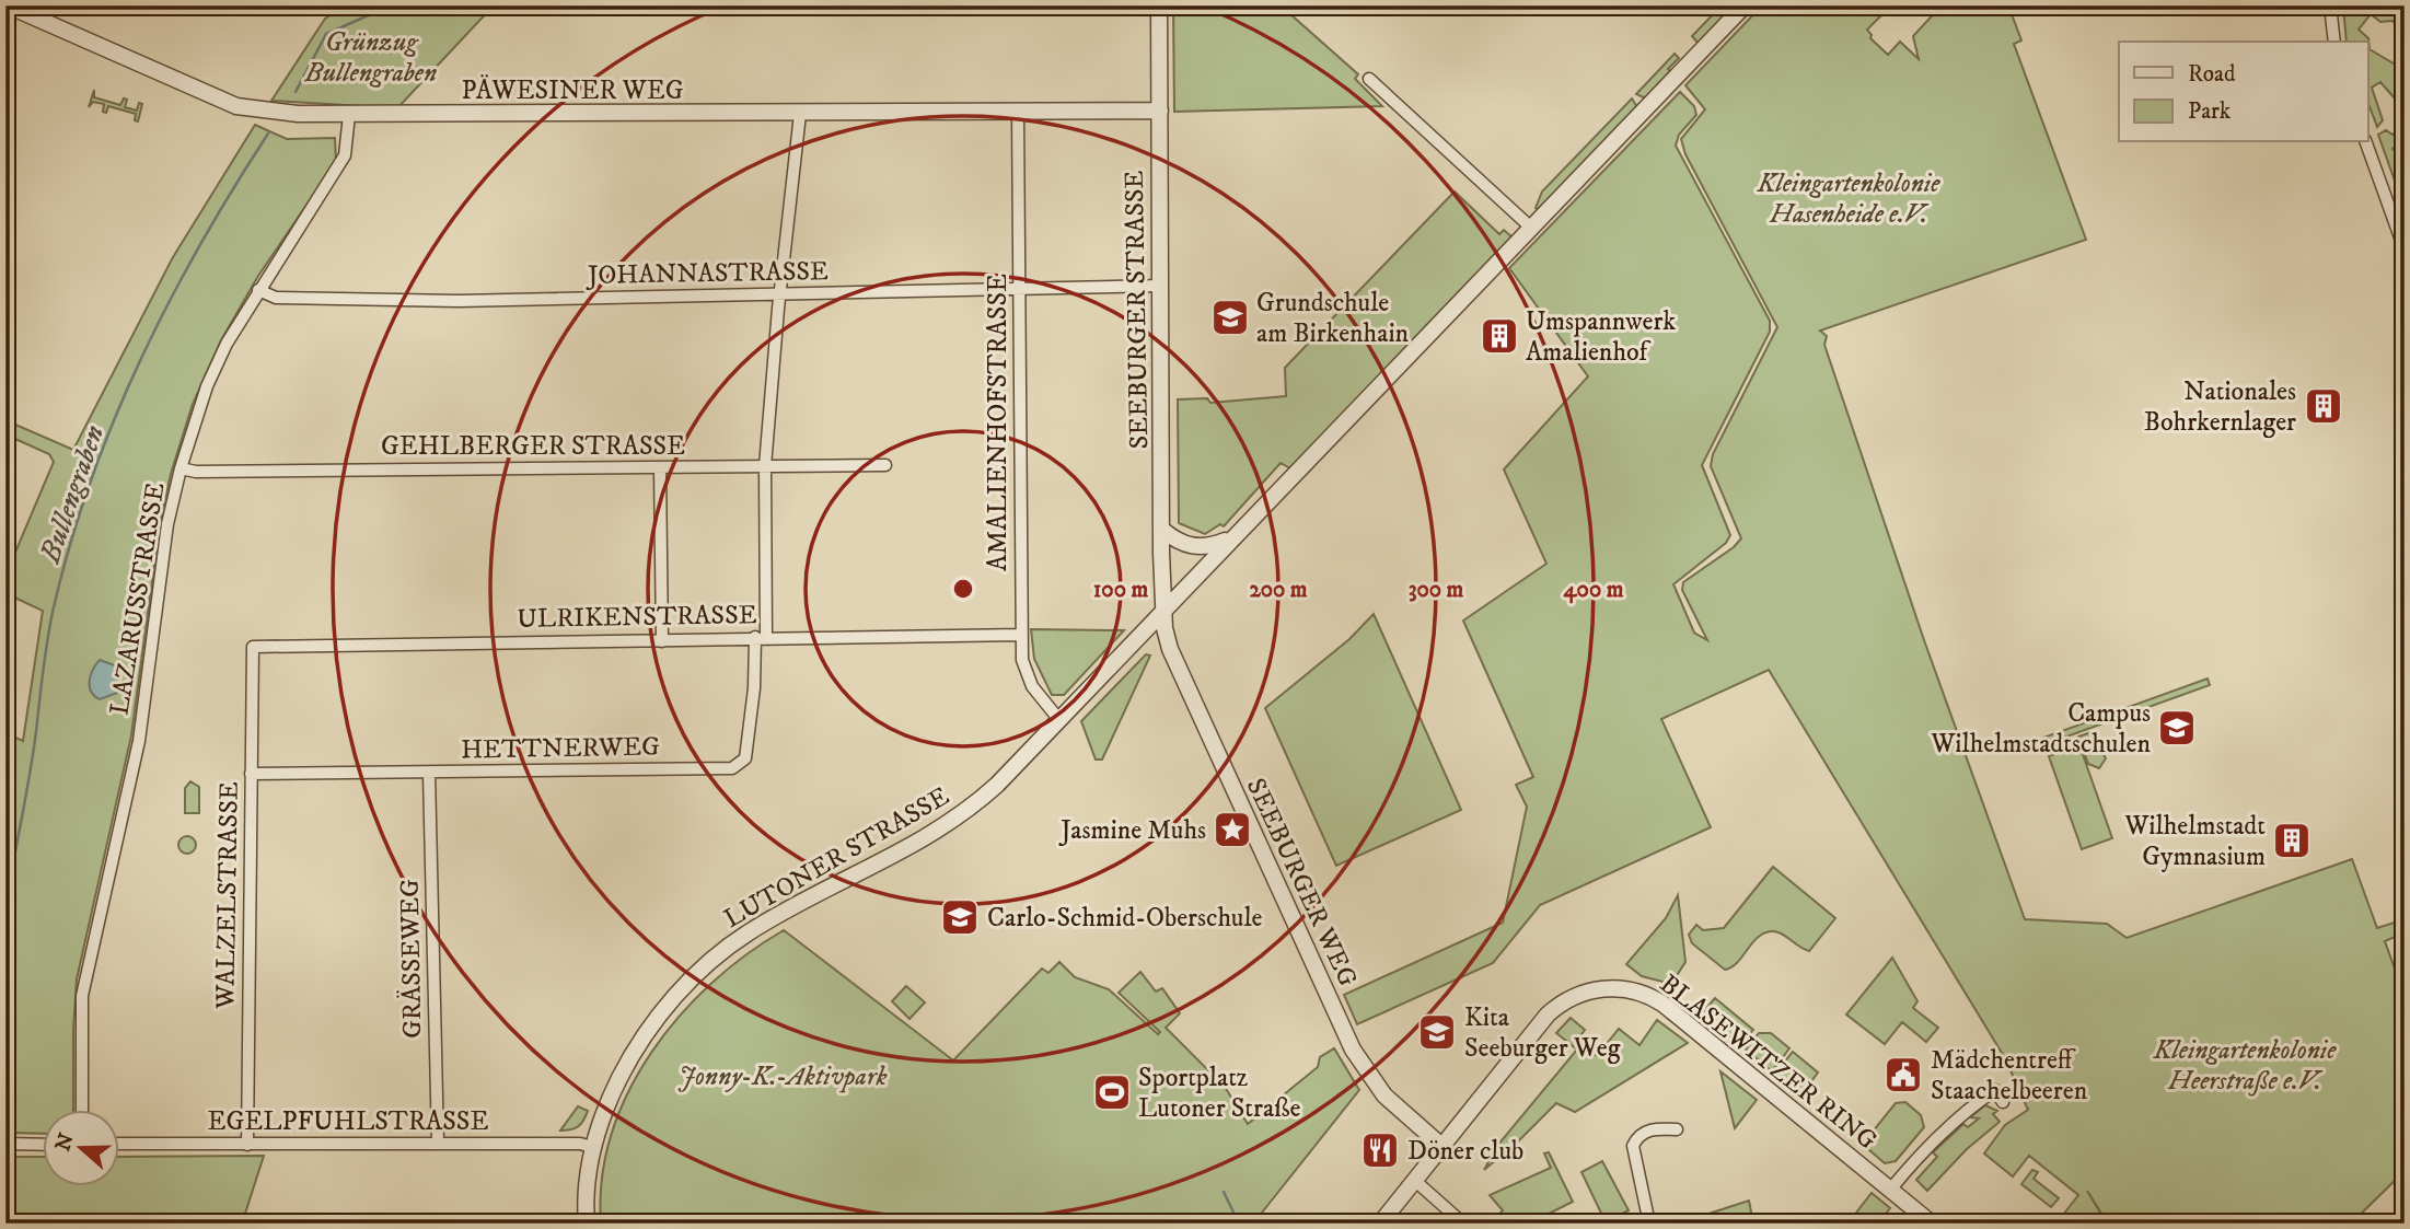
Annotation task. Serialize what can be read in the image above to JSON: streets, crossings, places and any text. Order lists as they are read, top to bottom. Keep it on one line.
{"streets":{"street":["PÄWESINER WEG","JOHANNASTRASSE","SEEBURGER STRASSE","AMALIENHOFSTRASSE","GEHLBERGER STRASSE","LAZARUSSTRASSE","ULRIKENSTRASSE","HETTNERWEG","LUTONER STRASSE","SEEBURGER WEG","WALZELSTRASSE","GRÄSSEWEG","BLASEWITZER RING","EGELPFUHLSTRASSE"]},"crossings":[["PÄWESINER WEG","SEEBURGER STRASSE"],["PÄWESINER WEG","AMALIENHOFSTRASSE"],["PÄWESINER WEG","LAZARUSSTRASSE"],["PÄWESINER WEG","HETTNERWEG"],["JOHANNASTRASSE","SEEBURGER STRASSE"],["JOHANNASTRASSE","AMALIENHOFSTRASSE"],["JOHANNASTRASSE","LAZARUSSTRASSE"],["JOHANNASTRASSE","HETTNERWEG"],["SEEBURGER STRASSE","LUTONER STRASSE"],["SEEBURGER STRASSE","SEEBURGER WEG"],["AMALIENHOFSTRASSE","ULRIKENSTRASSE"],["AMALIENHOFSTRASSE","LUTONER STRASSE"],["GEHLBERGER STRASSE","LAZARUSSTRASSE"],["GEHLBERGER STRASSE","HETTNERWEG"],["ULRIKENSTRASSE","HETTNERWEG"],["ULRIKENSTRASSE","WALZELSTRASSE"],["HETTNERWEG","WALZELSTRASSE"],["HETTNERWEG","GRÄSSEWEG"],["LUTONER STRASSE","SEEBURGER WEG"],["LUTONER STRASSE","EGELPFUHLSTRASSE"],["SEEBURGER WEG","BLASEWITZER RING"],["WALZELSTRASSE","EGELPFUHLSTRASSE"],["GRÄSSEWEG","EGELPFUHLSTRASSE"]],"water":["Bullengraben"],"parks":["Grünzug Bullengraben","Kleingartenkolonie Hasenheide e.V.","Kleingartenkolonie Heerstraße e.V.","Jonny-K.-Aktivpark"],"places":{"school or university":["Grundschule am Birkenhain","Campus Wilhelmstadtschulen","Carlo-Schmid-Oberschule","Kita Seeburger Weg"],"building":["Umspannwerk Amalienhof","Nationales Bohrkernlager","Wilhelmstadt Gymnasium"],"place":["Jasmine Muhs"],"public building":["Mädchentreff Staachelbeeren"],"sports":["Sportplatz Lutoner Straße"],"restaurant":["Döner club"]},"legend":["Road","Park"],"north":"left","rings":["100 m","200 m","300 m","400 m"]}
